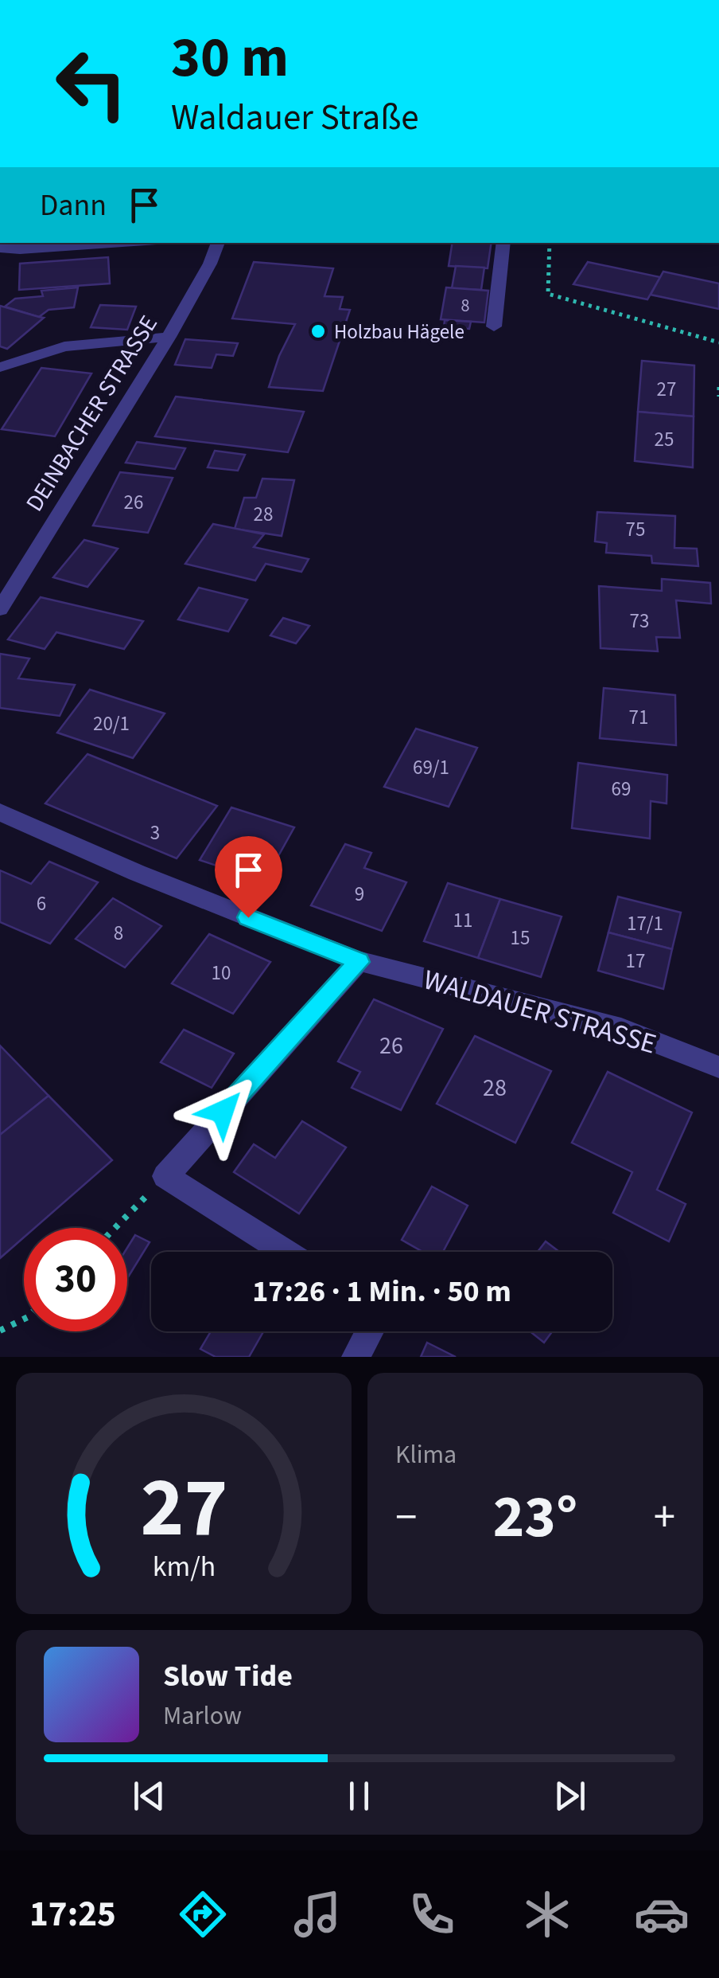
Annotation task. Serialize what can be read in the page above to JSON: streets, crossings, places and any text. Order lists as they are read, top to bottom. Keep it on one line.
{"streets":{"street":["DEINBACHER STRASSE","WALDAUER STRASSE"]},"places":["Holzbau Hägele"],"house_numbers":["8","27","25","26","28","75","73","71","20/1","69/1","69","3","9","6","11","17/1","8","15","17","10","26","28"],"page":{"turn":["30 m","Waldauer Straße"],"then":"Dann","limit":"30","trip":"17:26 · 1 Min. · 50 m","tile":"Klima","heat":["−","23°","+"],"song":["Slow Tide","Marlow"],"tabs":"17:25","gauge":["27","km/h"]}}
